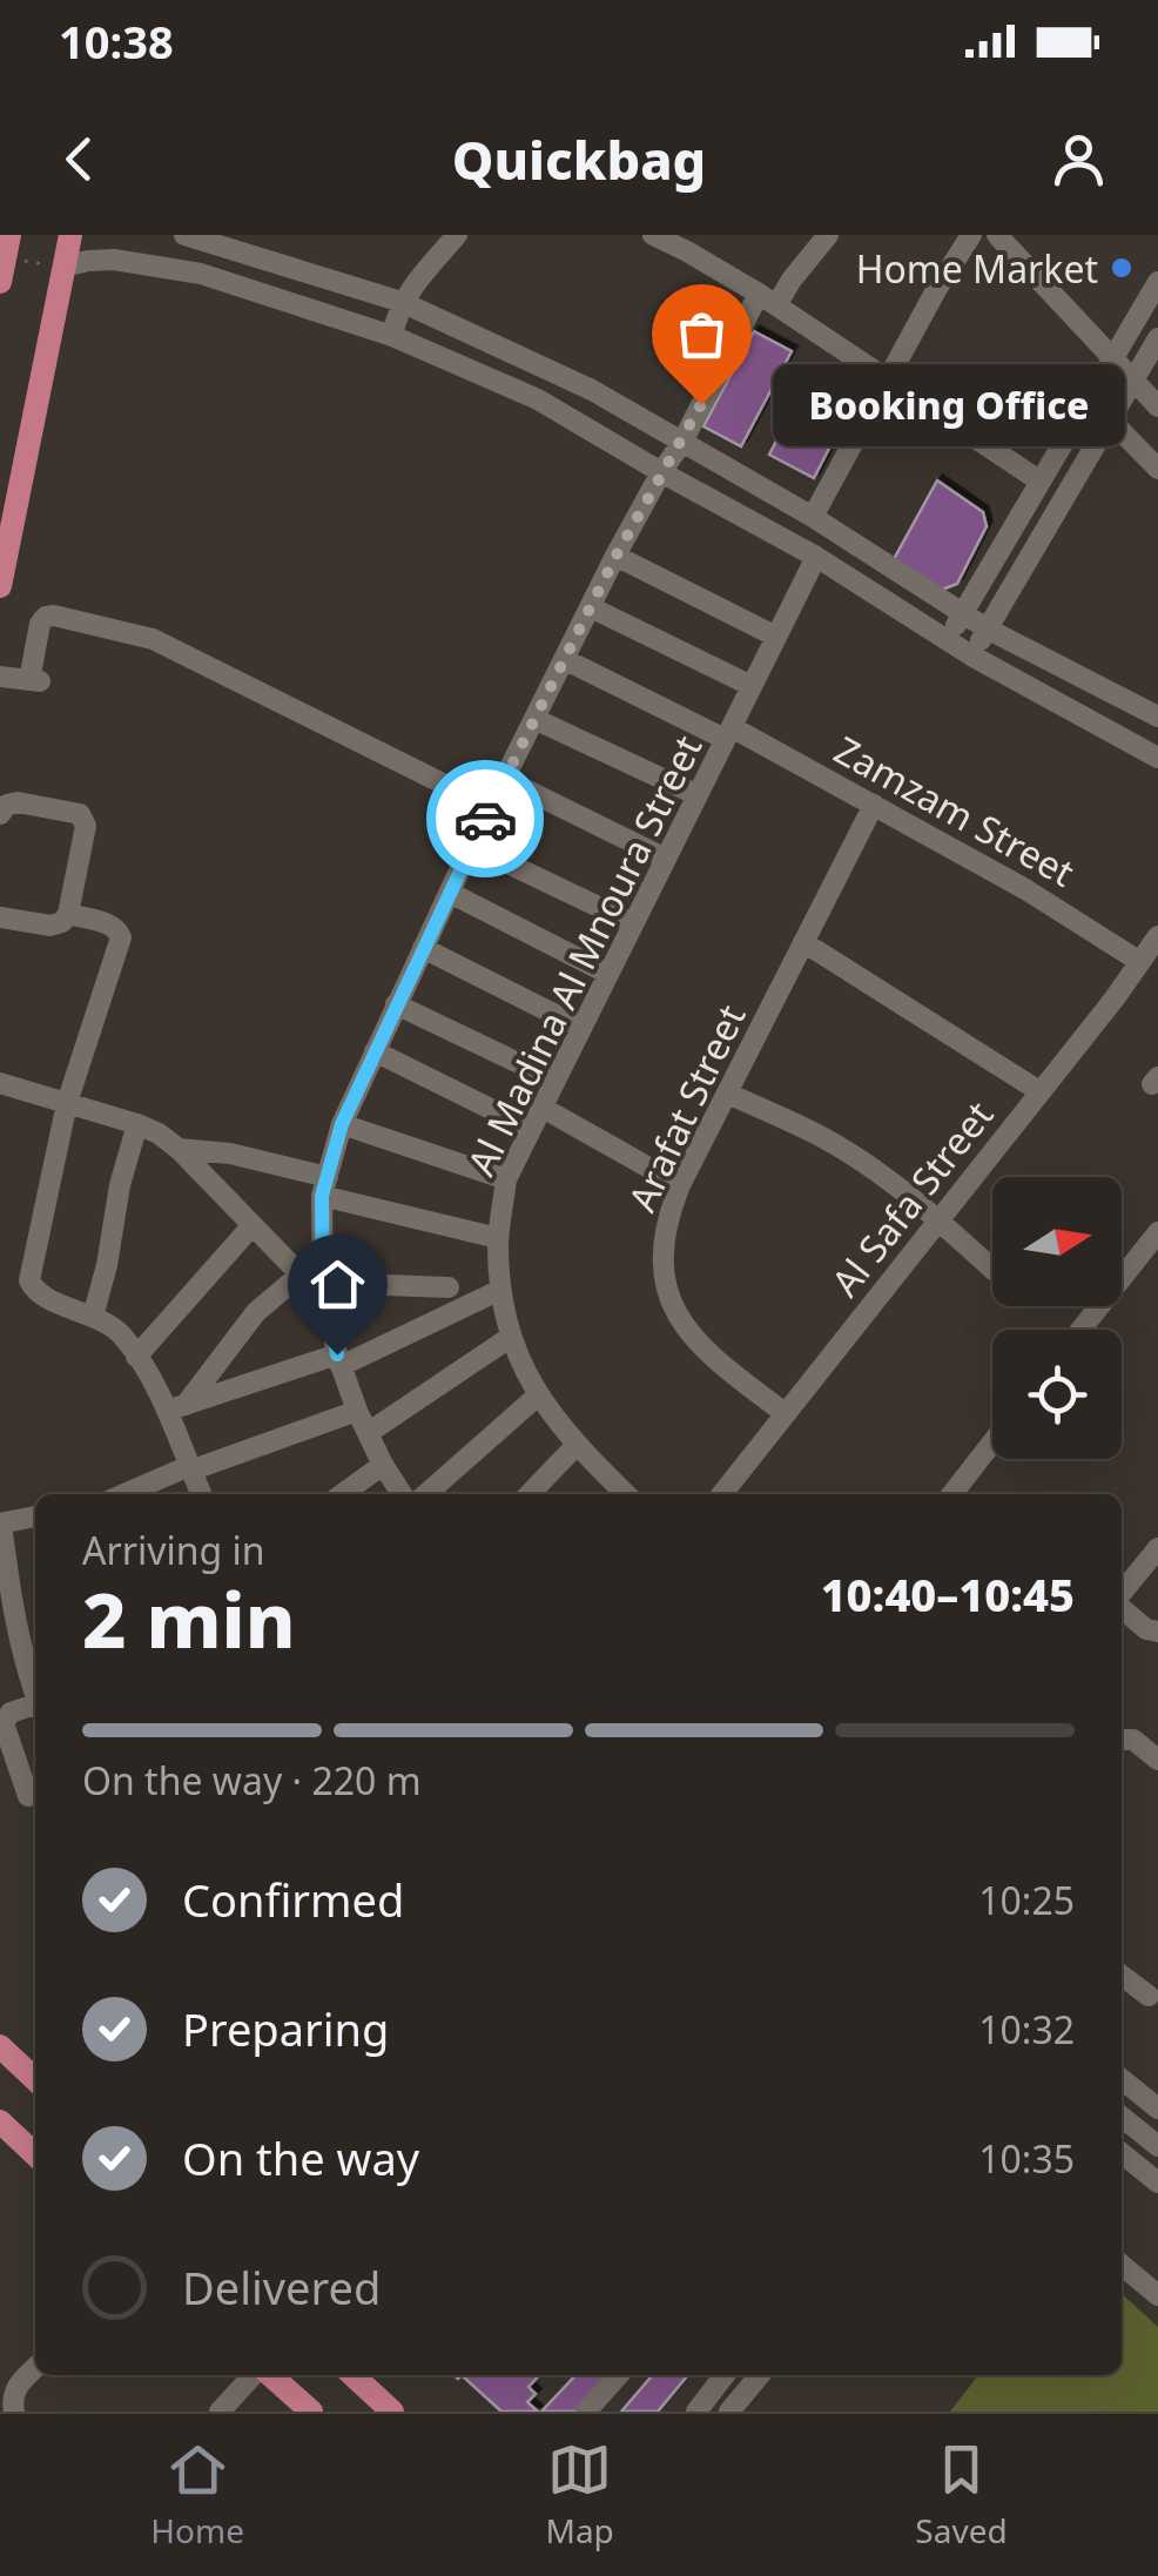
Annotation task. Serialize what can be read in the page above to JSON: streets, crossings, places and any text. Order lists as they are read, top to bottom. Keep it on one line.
{"streets":{"street":["Zamzam Street","Al Madina Al Mnoura Street","Arafat Street","Al Safa Street"]},"crossings":[["Zamzam Street","Al Madina Al Mnoura Street"],["Zamzam Street","Arafat Street"],["Zamzam Street","Al Safa Street"],["Arafat Street","Al Safa Street"]],"places":["Home Market","Booking Office"],"north":"right","page":{"status":"10:38","header":"Quickbag","bubble":"Booking Office","heading":["2 min","Arriving in","10:40–10:45"],"bar":"On the way · 220 m","list":[["Confirmed","10:25"],["Preparing","10:32"],["On the way","10:35"],"Delivered"],"tabs":["Home","Map","Saved"]}}
